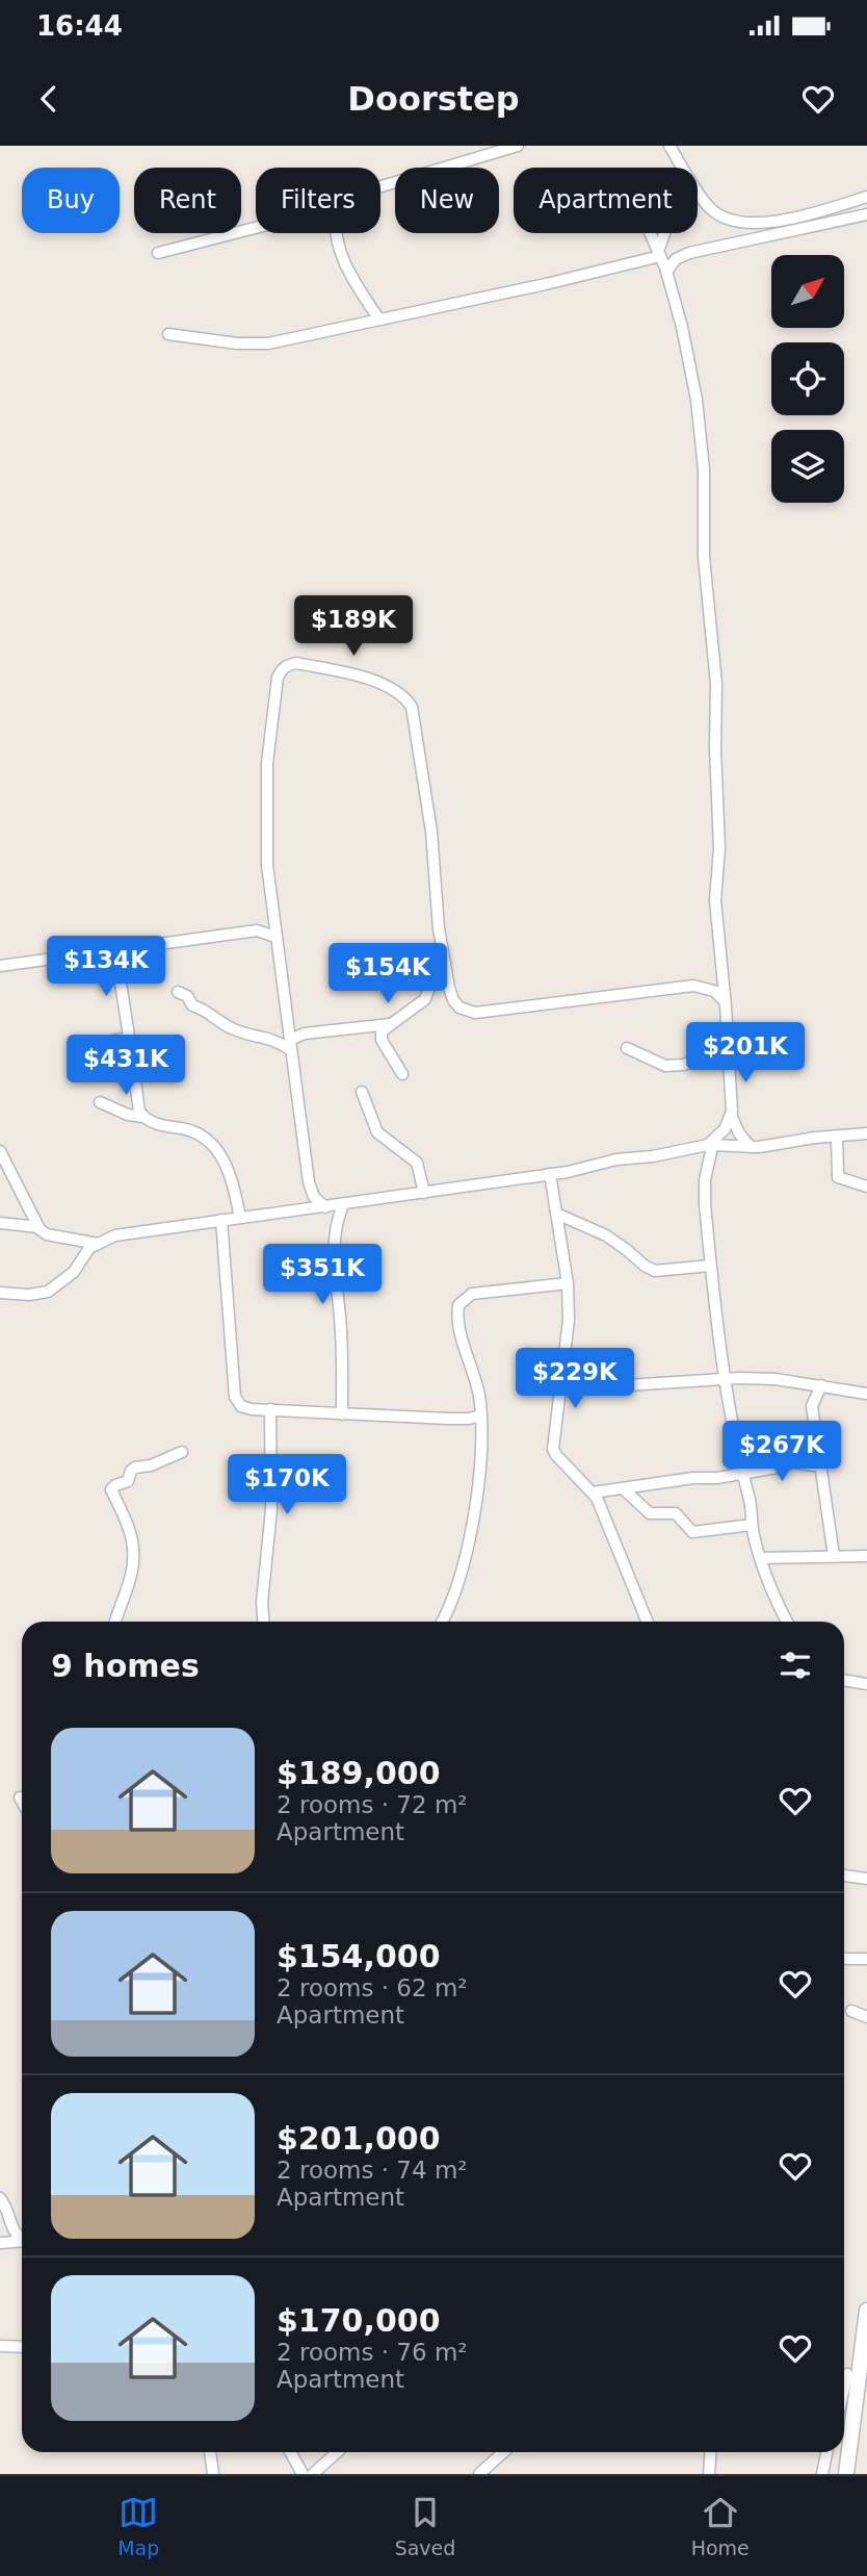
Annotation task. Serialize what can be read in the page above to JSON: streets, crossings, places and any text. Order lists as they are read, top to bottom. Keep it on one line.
{"north":"top right","page":{"status":"16:44","header":"Doorstep","chip":["Buy","Rent","Filters","New","Apartment"],"price":["$189K","$134K","$154K","$201K","$431K","$351K","$229K","$267K","$170K"],"heading":"9 homes","list":[{"name":"$189,000","note":"2 rooms · 72 m² · Apartment"},{"name":"$154,000","note":"2 rooms · 62 m² · Apartment"},{"name":"$201,000","note":"2 rooms · 74 m² · Apartment"},{"name":"$170,000","note":"2 rooms · 76 m² · Apartment"}],"tabs":["Map","Saved","Home"]}}
